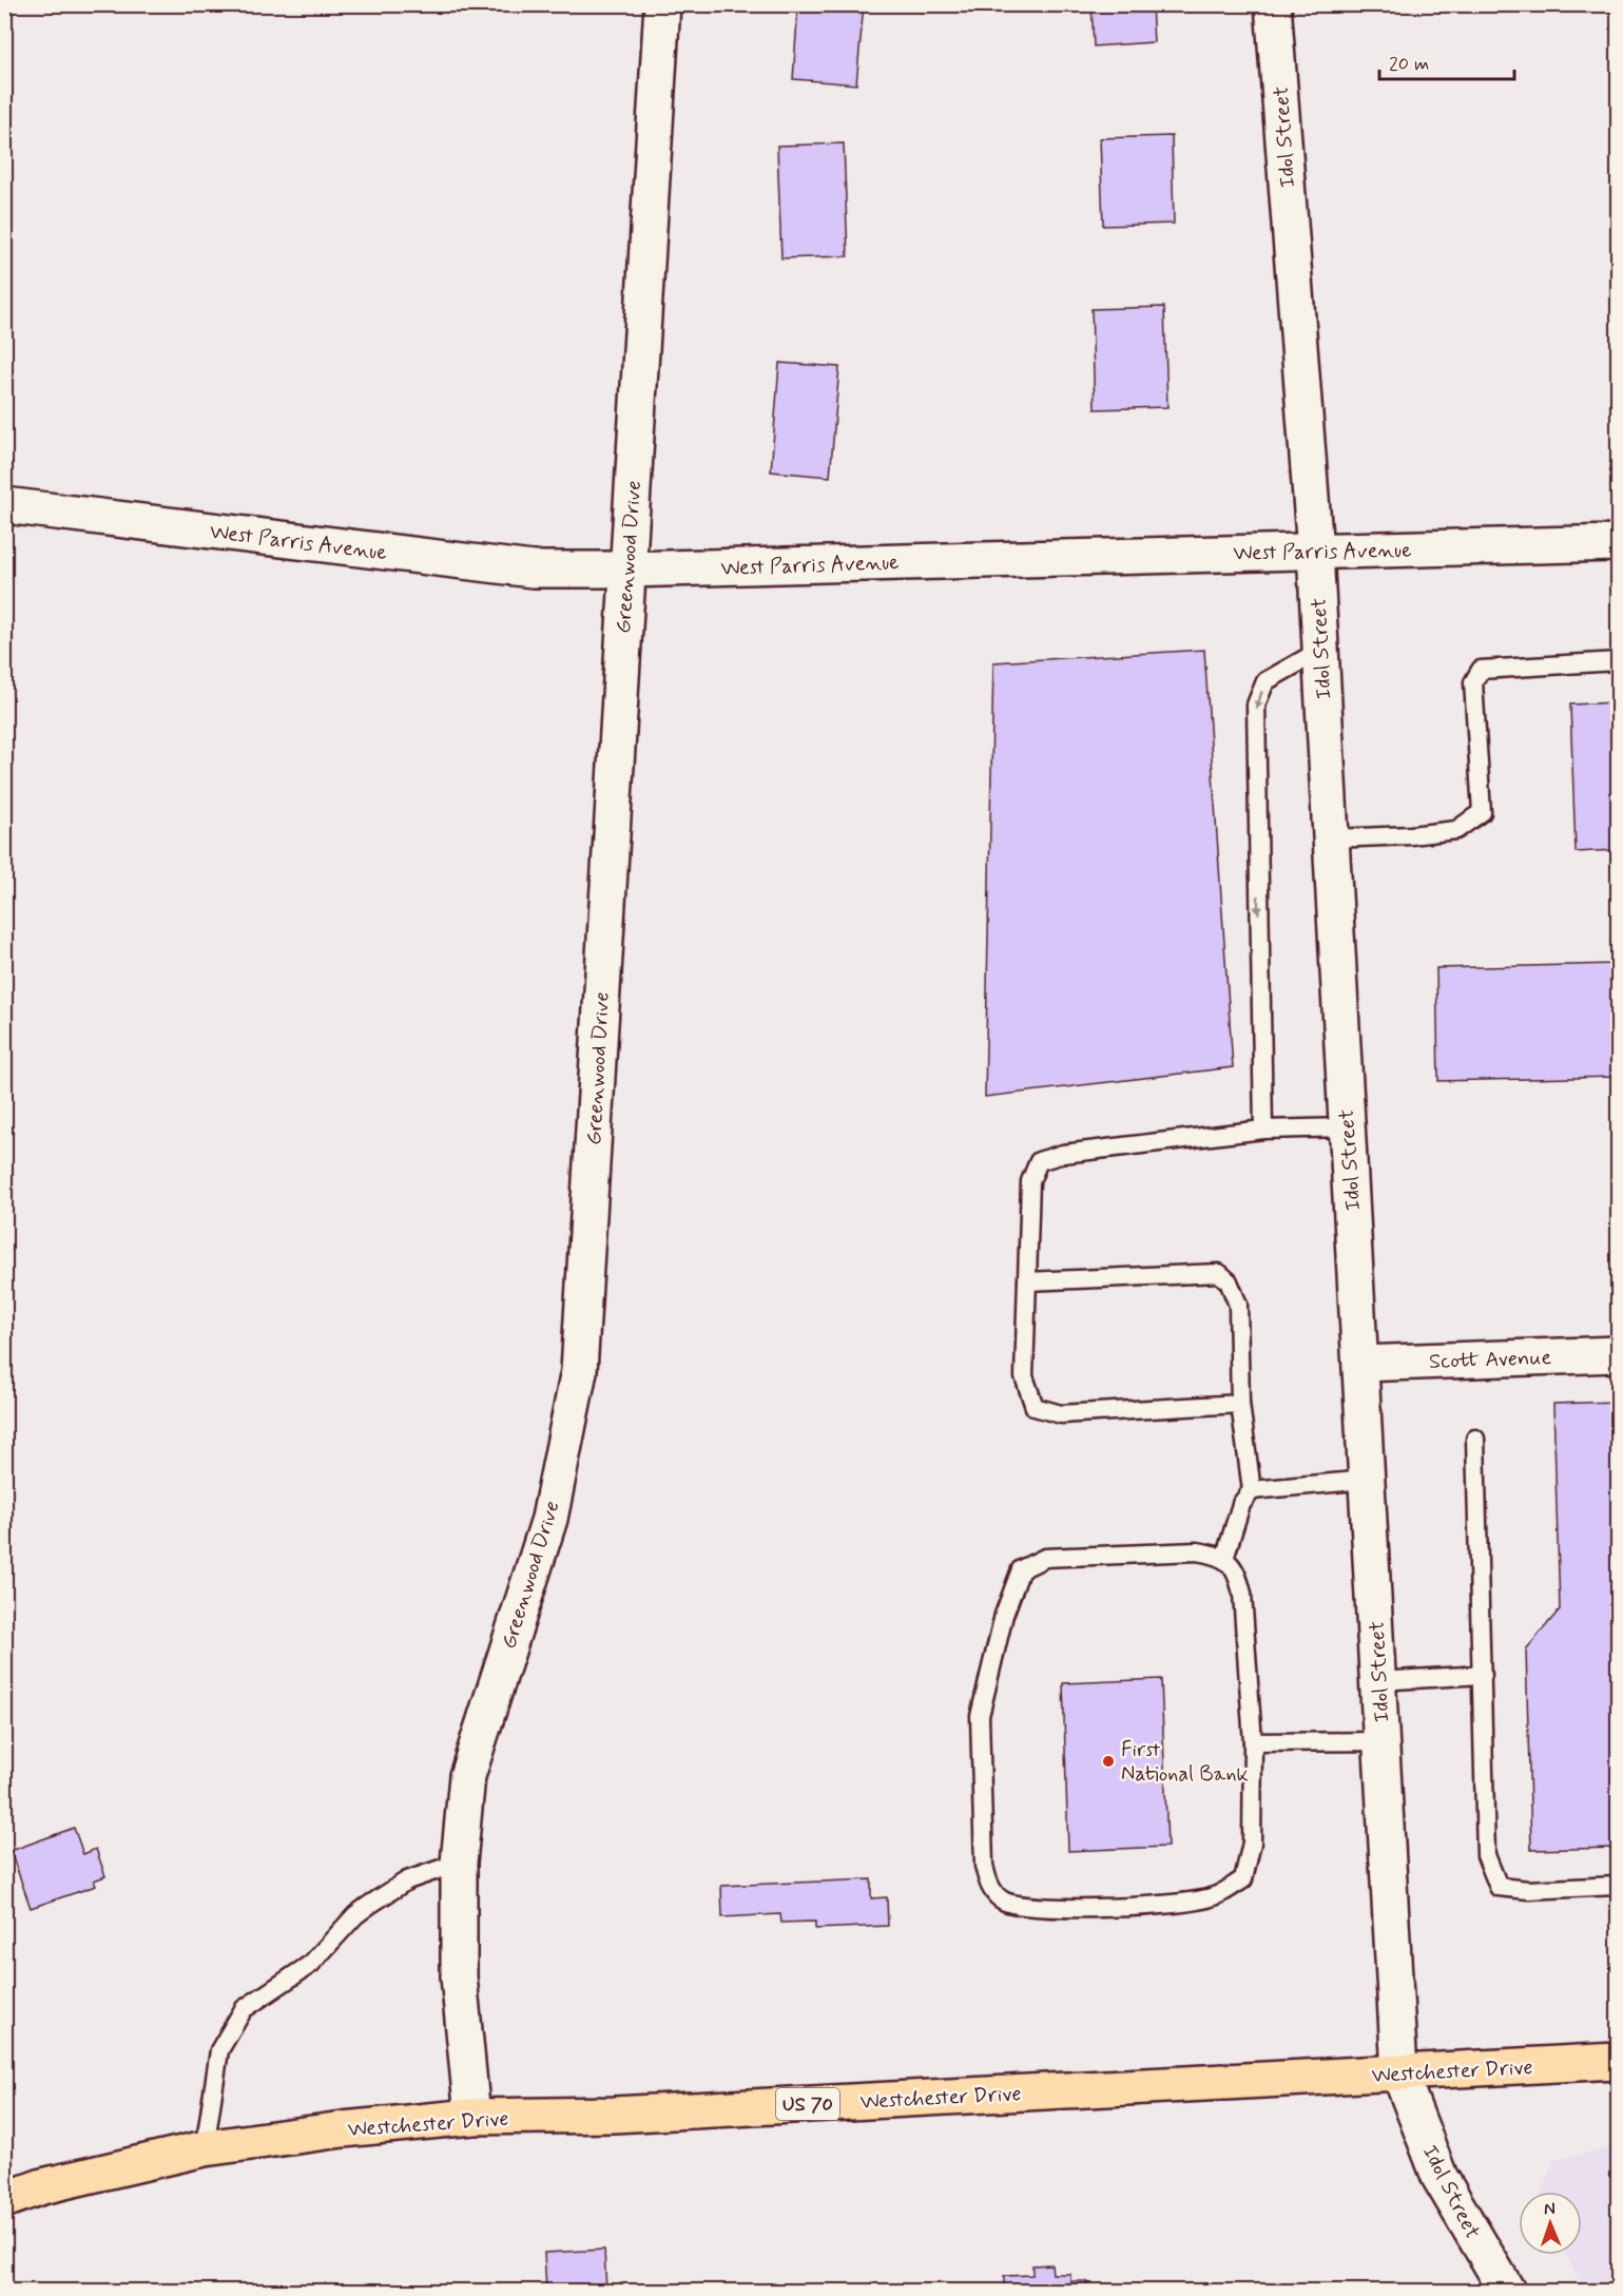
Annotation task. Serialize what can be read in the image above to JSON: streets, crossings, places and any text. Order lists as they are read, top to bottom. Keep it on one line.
{"streets":{"main road":["Westchester Drive","US 70"],"street":["Idol Street","West Parris Avenue","Greenwood Drive","Scott Avenue"]},"crossings":[["Idol Street","West Parris Avenue"],["Idol Street","Scott Avenue"],["Idol Street","Westchester Drive"],["West Parris Avenue","Greenwood Drive"],["Greenwood Drive","Westchester Drive"]],"places":["First National Bank"],"scale_bar":"20 m","north":"top"}
